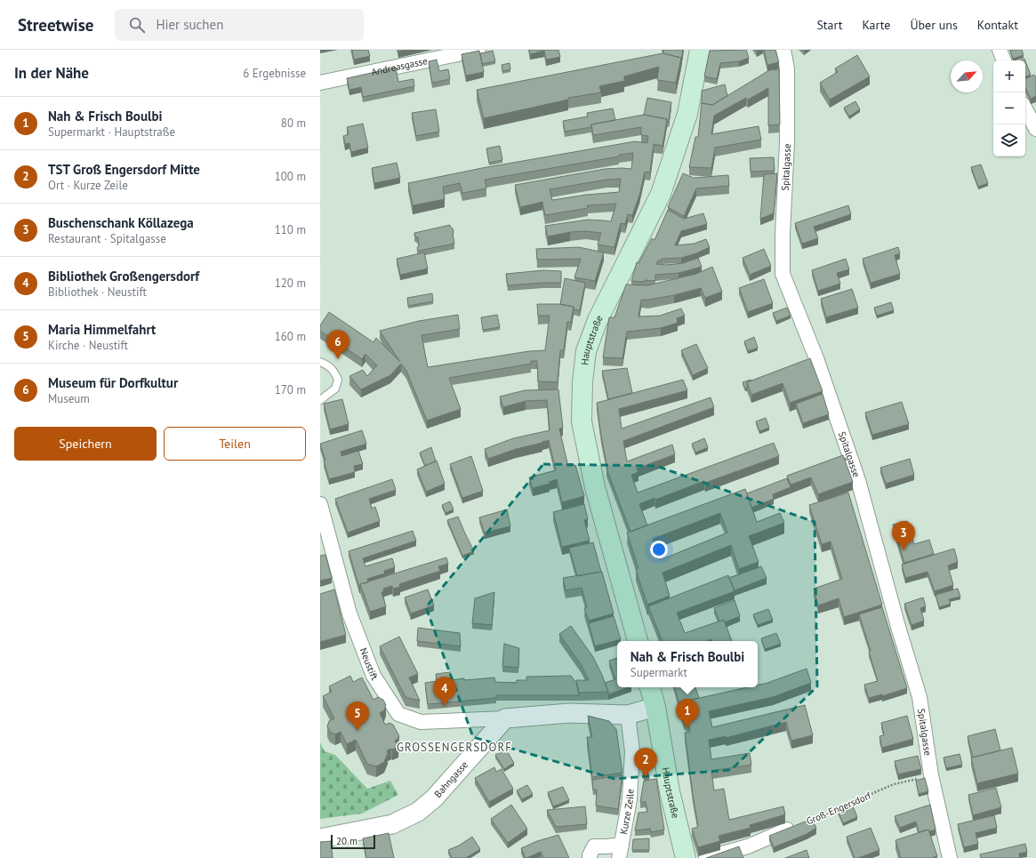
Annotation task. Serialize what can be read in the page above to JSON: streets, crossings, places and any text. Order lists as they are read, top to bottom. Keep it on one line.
{"streets":{"main road":["Hauptstraße"],"street":["Andreasgasse","Spitalgasse","Neustift","Bahngasse","Groß-Engersdorf","Kurze Zeile"]},"crossings":[["Spitalgasse","Groß-Engersdorf"],["Neustift","Bahngasse"]],"districts":["GROSSENGERSDORF"],"scale_bar":"20 m","north":"top right","page":{"header":"Streetwise","search":"Hier suchen","nav":["Start","Karte","Über uns","Kontakt"],"heading":["In der Nähe","6 Ergebnisse"],"map_buttons":["+","−"],"list":[{"mark":"1","name":"Nah & Frisch Boulbi","note":"Supermarkt · Hauptstraße","value":"80 m"},{"mark":"2","name":"TST Groß Engersdorf Mitte","note":"Ort · Kurze Zeile","value":"100 m"},{"mark":"3","name":"Buschenschank Köllazega","note":"Restaurant · Spitalgasse","value":"110 m"},{"mark":"4","name":"Bibliothek Großengersdorf","note":"Bibliothek · Neustift","value":"120 m"},{"mark":"5","name":"Maria Himmelfahrt","note":"Kirche · Neustift","value":"160 m"},{"mark":"6","name":"Museum für Dorfkultur","note":"Museum","value":"170 m"}],"pins":["6","3","4","1","5","2"],"buttons":["Speichern","Teilen"],"popup":["Nah & Frisch Boulbi","Supermarkt"],"scale":"20 m"}}
